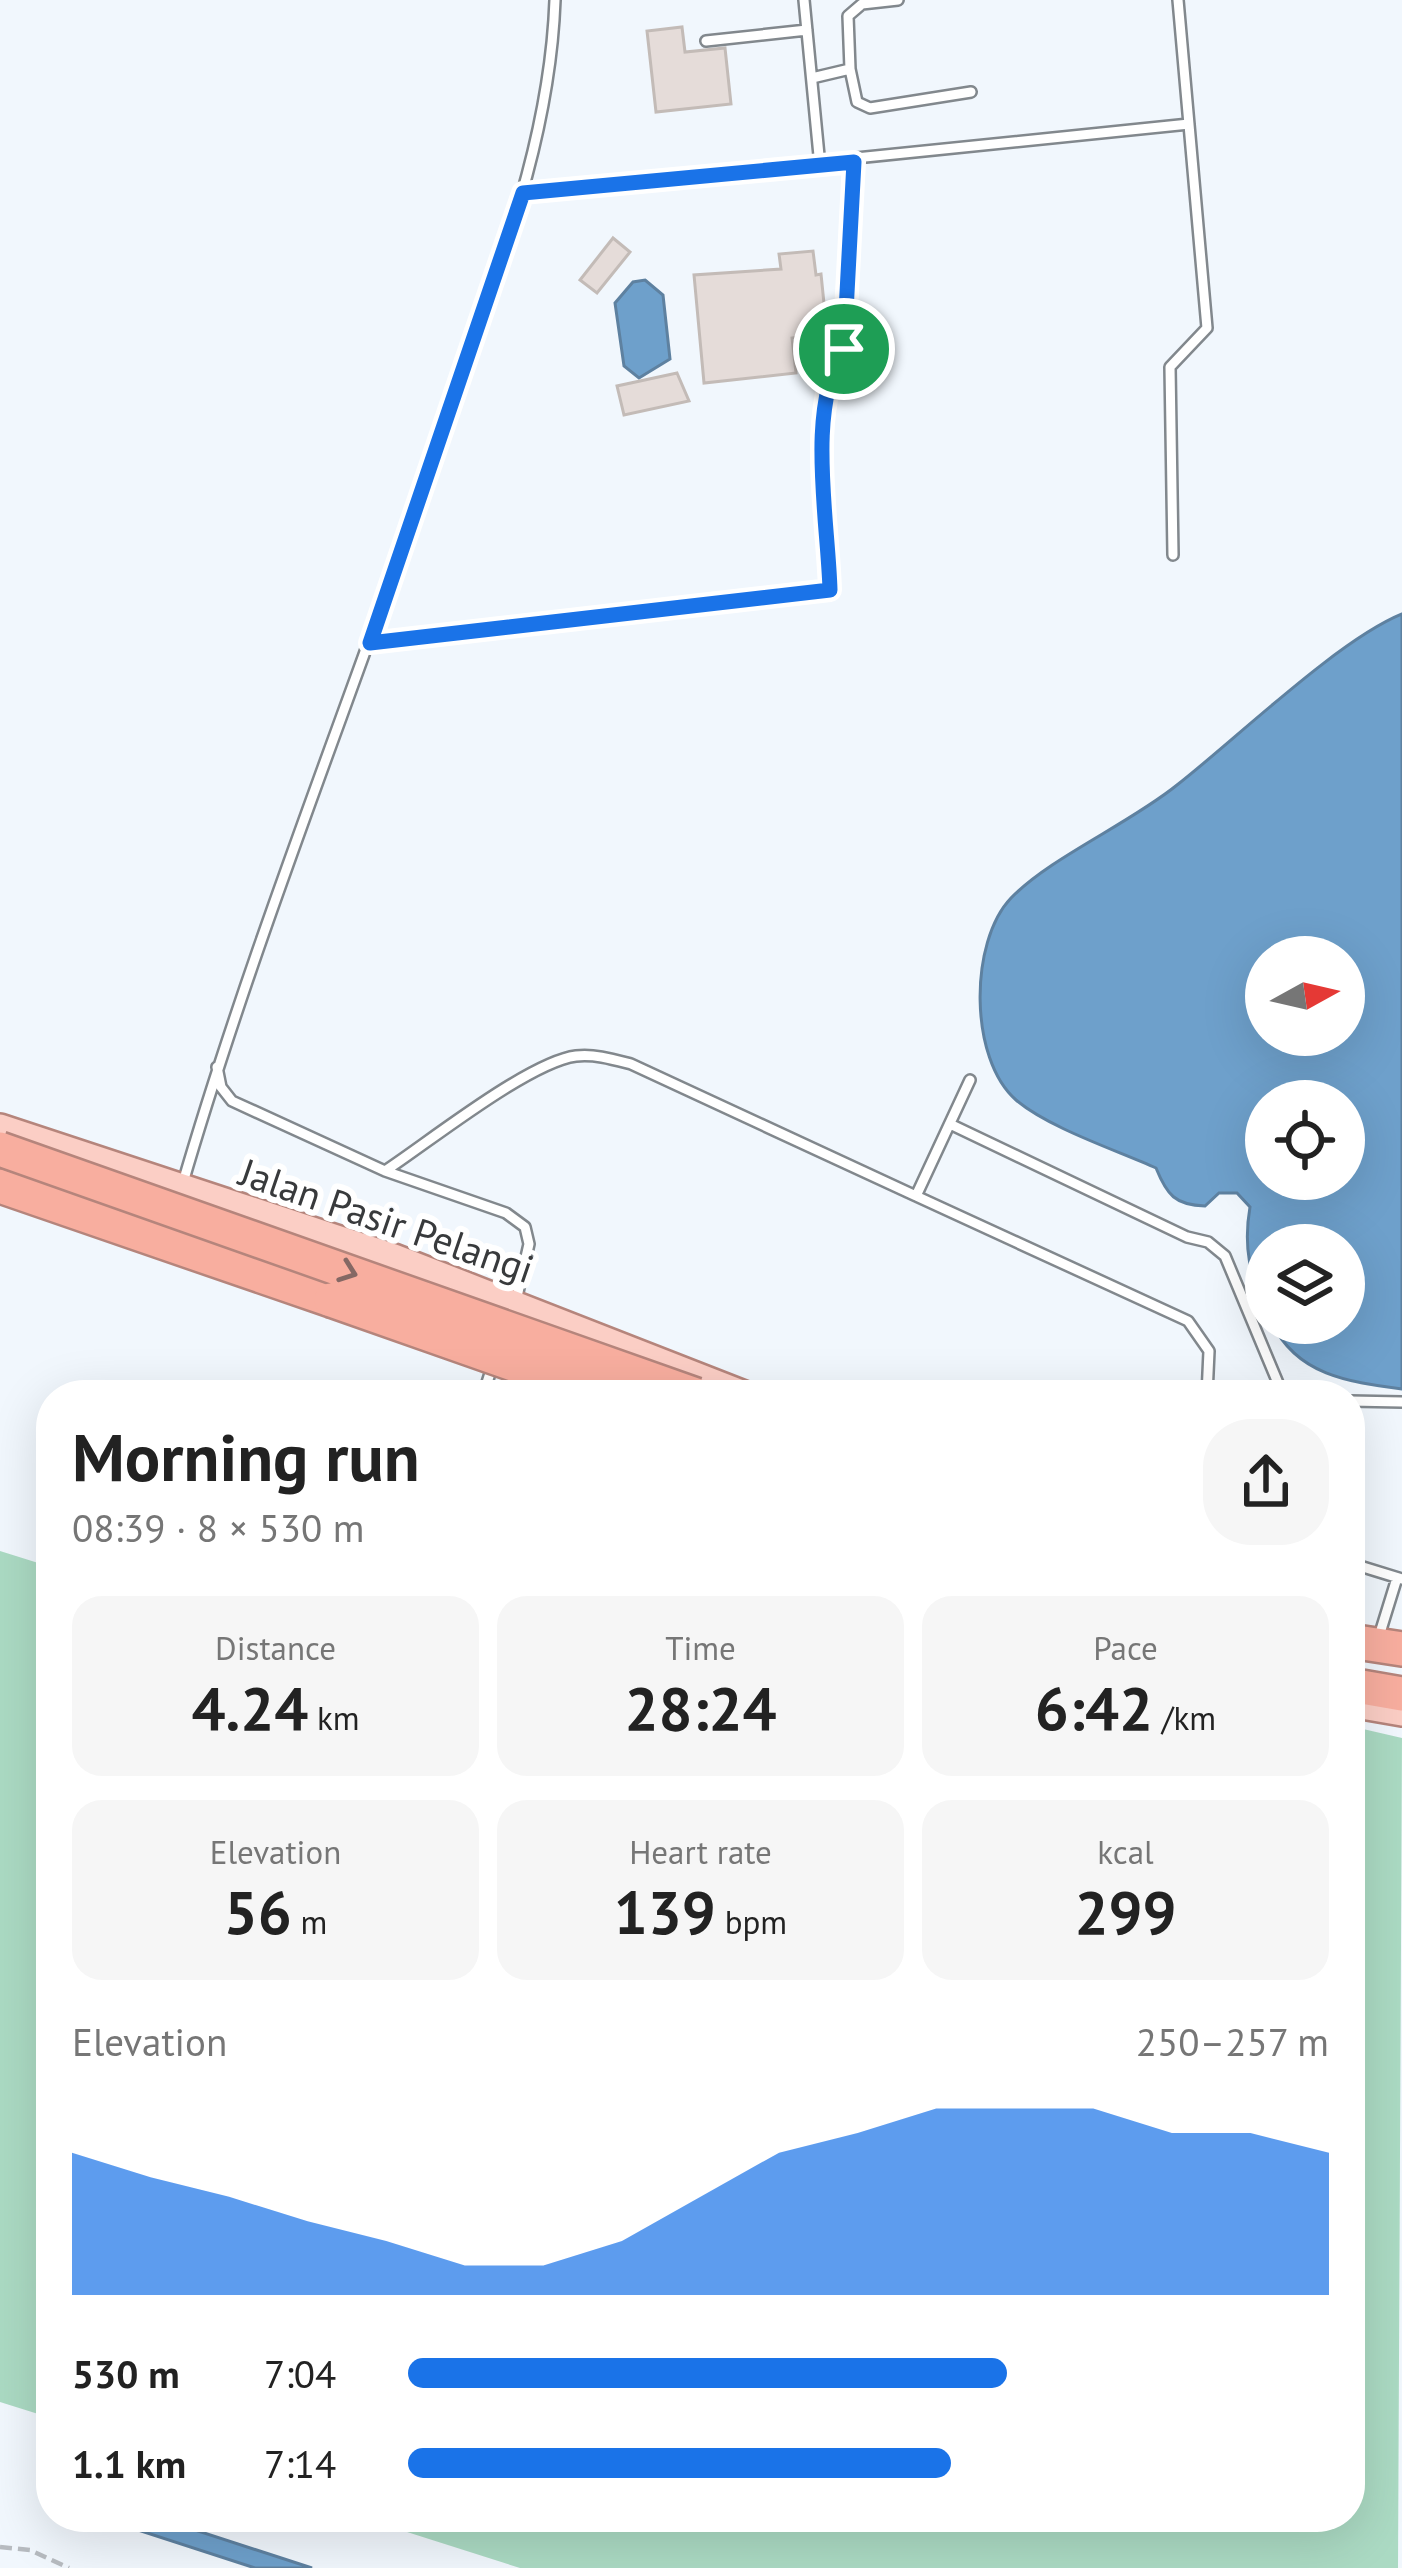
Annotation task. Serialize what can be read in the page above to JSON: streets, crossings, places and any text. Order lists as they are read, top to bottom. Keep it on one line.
{"streets":{"main road":["Jalan Pasir Pelangi"]},"north":"right","page":{"heading":["Morning run","08:39 · 8 × 530 m"],"stats":[["Distance","4.24 km"],["Time","28:24"],["Pace","6:42 /km"],["Elevation","56 m"],["Heart rate","139 bpm"],["kcal","299"]],"chart":["Elevation","250–257 m"],"list":[{"name":"530 m","note":"7:04"},{"name":"1.1 km","note":"7:14"}]}}
